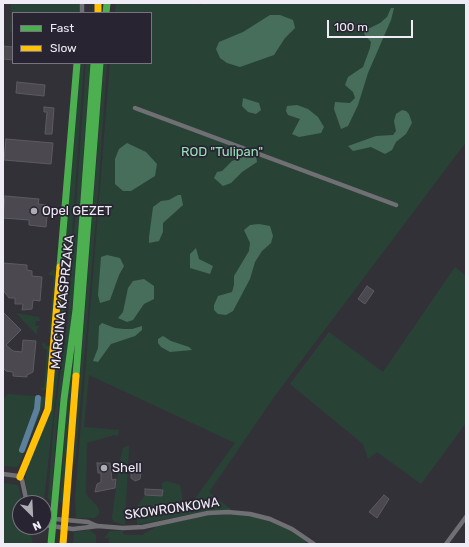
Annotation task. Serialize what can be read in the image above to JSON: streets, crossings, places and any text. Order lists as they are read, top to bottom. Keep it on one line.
{"streets":{"main road":["MARCINA KASPRZAKA"],"street":["SKOWRONKOWA"]},"crossings":[["MARCINA KASPRZAKA","SKOWRONKOWA"]],"parks":["ROD \"Tulipan\""],"places":["Opel GEZET","Shell"],"legend":["Fast","Slow"],"scale_bar":"100 m","north":"bottom right"}
